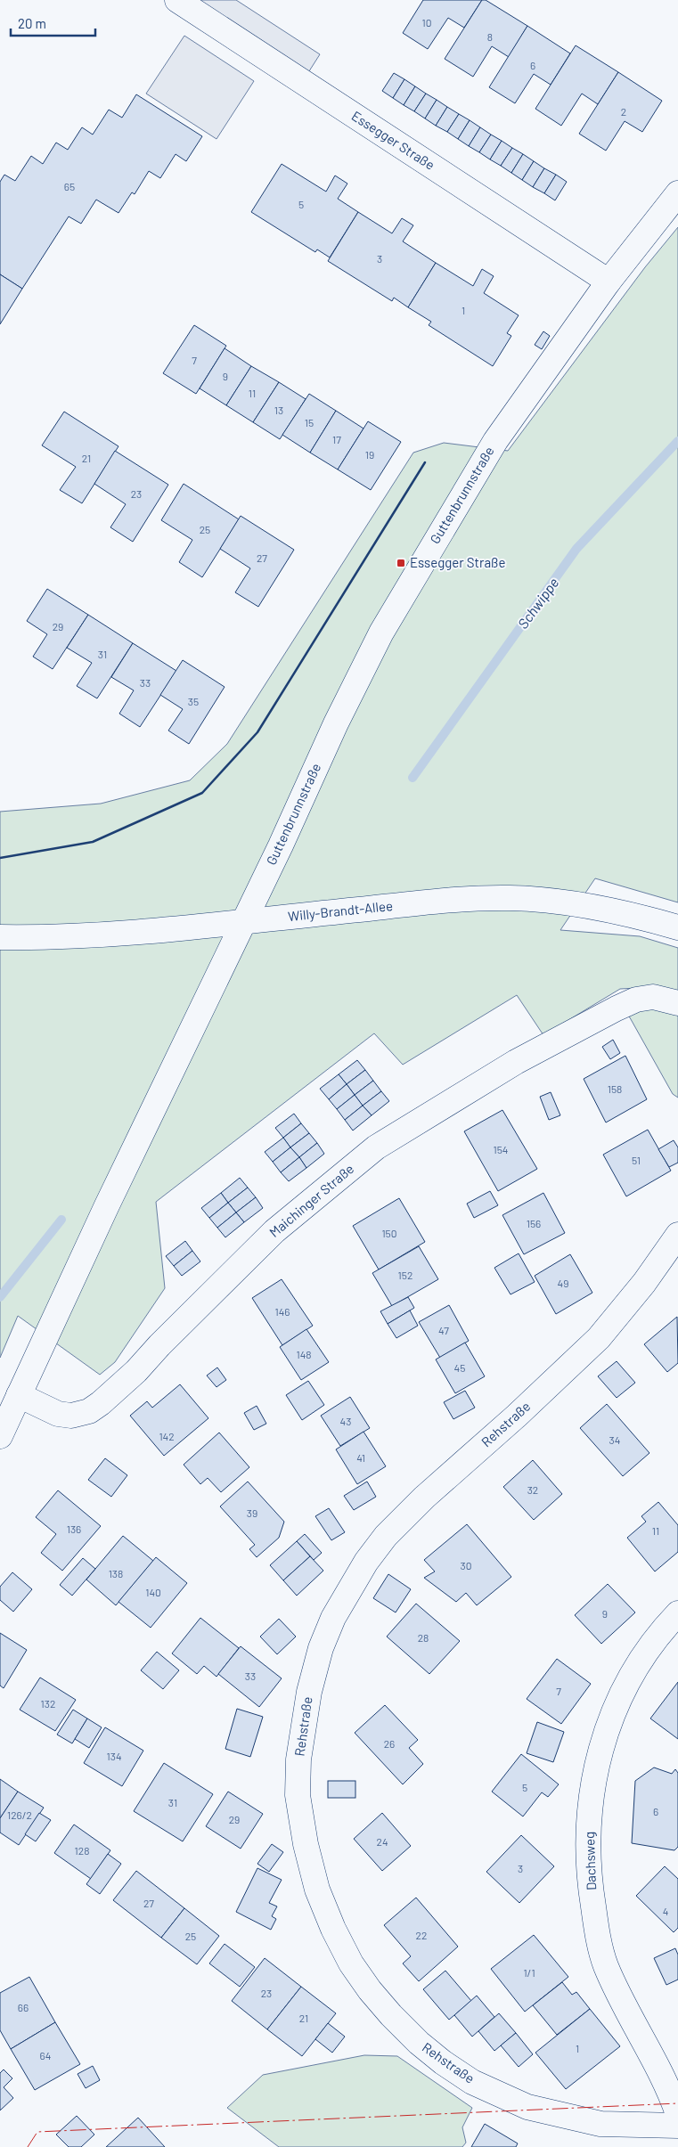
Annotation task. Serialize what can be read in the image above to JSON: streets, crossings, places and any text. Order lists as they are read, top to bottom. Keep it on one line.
{"streets":{"street":["Essegger Straße","Guttenbrunnstraße","Willy-Brandt-Allee","Maichinger Straße","Rehstraße","Dachsweg"]},"crossings":[["Essegger Straße","Guttenbrunnstraße"],["Guttenbrunnstraße","Willy-Brandt-Allee"]],"water":["Schwippe"],"places":{"transit":["Essegger Straße"]},"house_numbers":["10","8","6","2","65","5","3","1","7","9","11","13","15","17","19","21","23","25","27","29","31","33","35","158","154","51","156","150","152","49","146","47","148","45","43","142","34","41","32","39","136","11","30","138","140","9","28","33","7","132","26","134","5","31","6","126/2","29","24","128","3","27","4","22","25","1/1","23","66","21","1","64"],"scale_bar":"20 m"}
